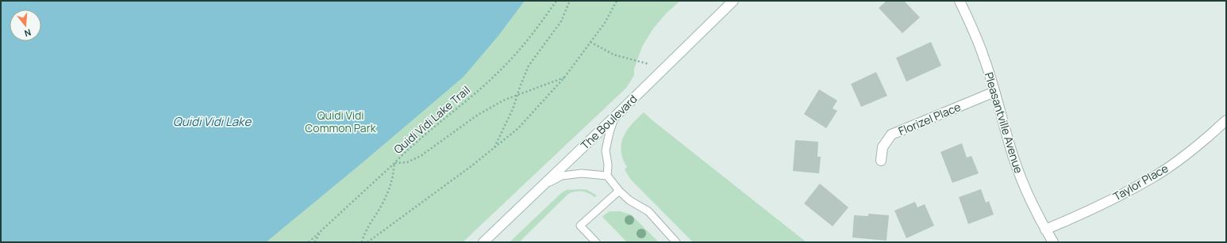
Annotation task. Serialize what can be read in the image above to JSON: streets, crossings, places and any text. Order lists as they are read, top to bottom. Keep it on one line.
{"streets":{"street":["Florizel Place","The Boulevard","Pleasantville Avenue","Taylor Place"],"path":["Quidi Vidi Lake Trail"]},"crossings":[["Florizel Place","Pleasantville Avenue"],["Pleasantville Avenue","Taylor Place"]],"water":["Quidi Vidi Lake"],"parks":["Quidi Vidi Common Park"],"north":"bottom"}
